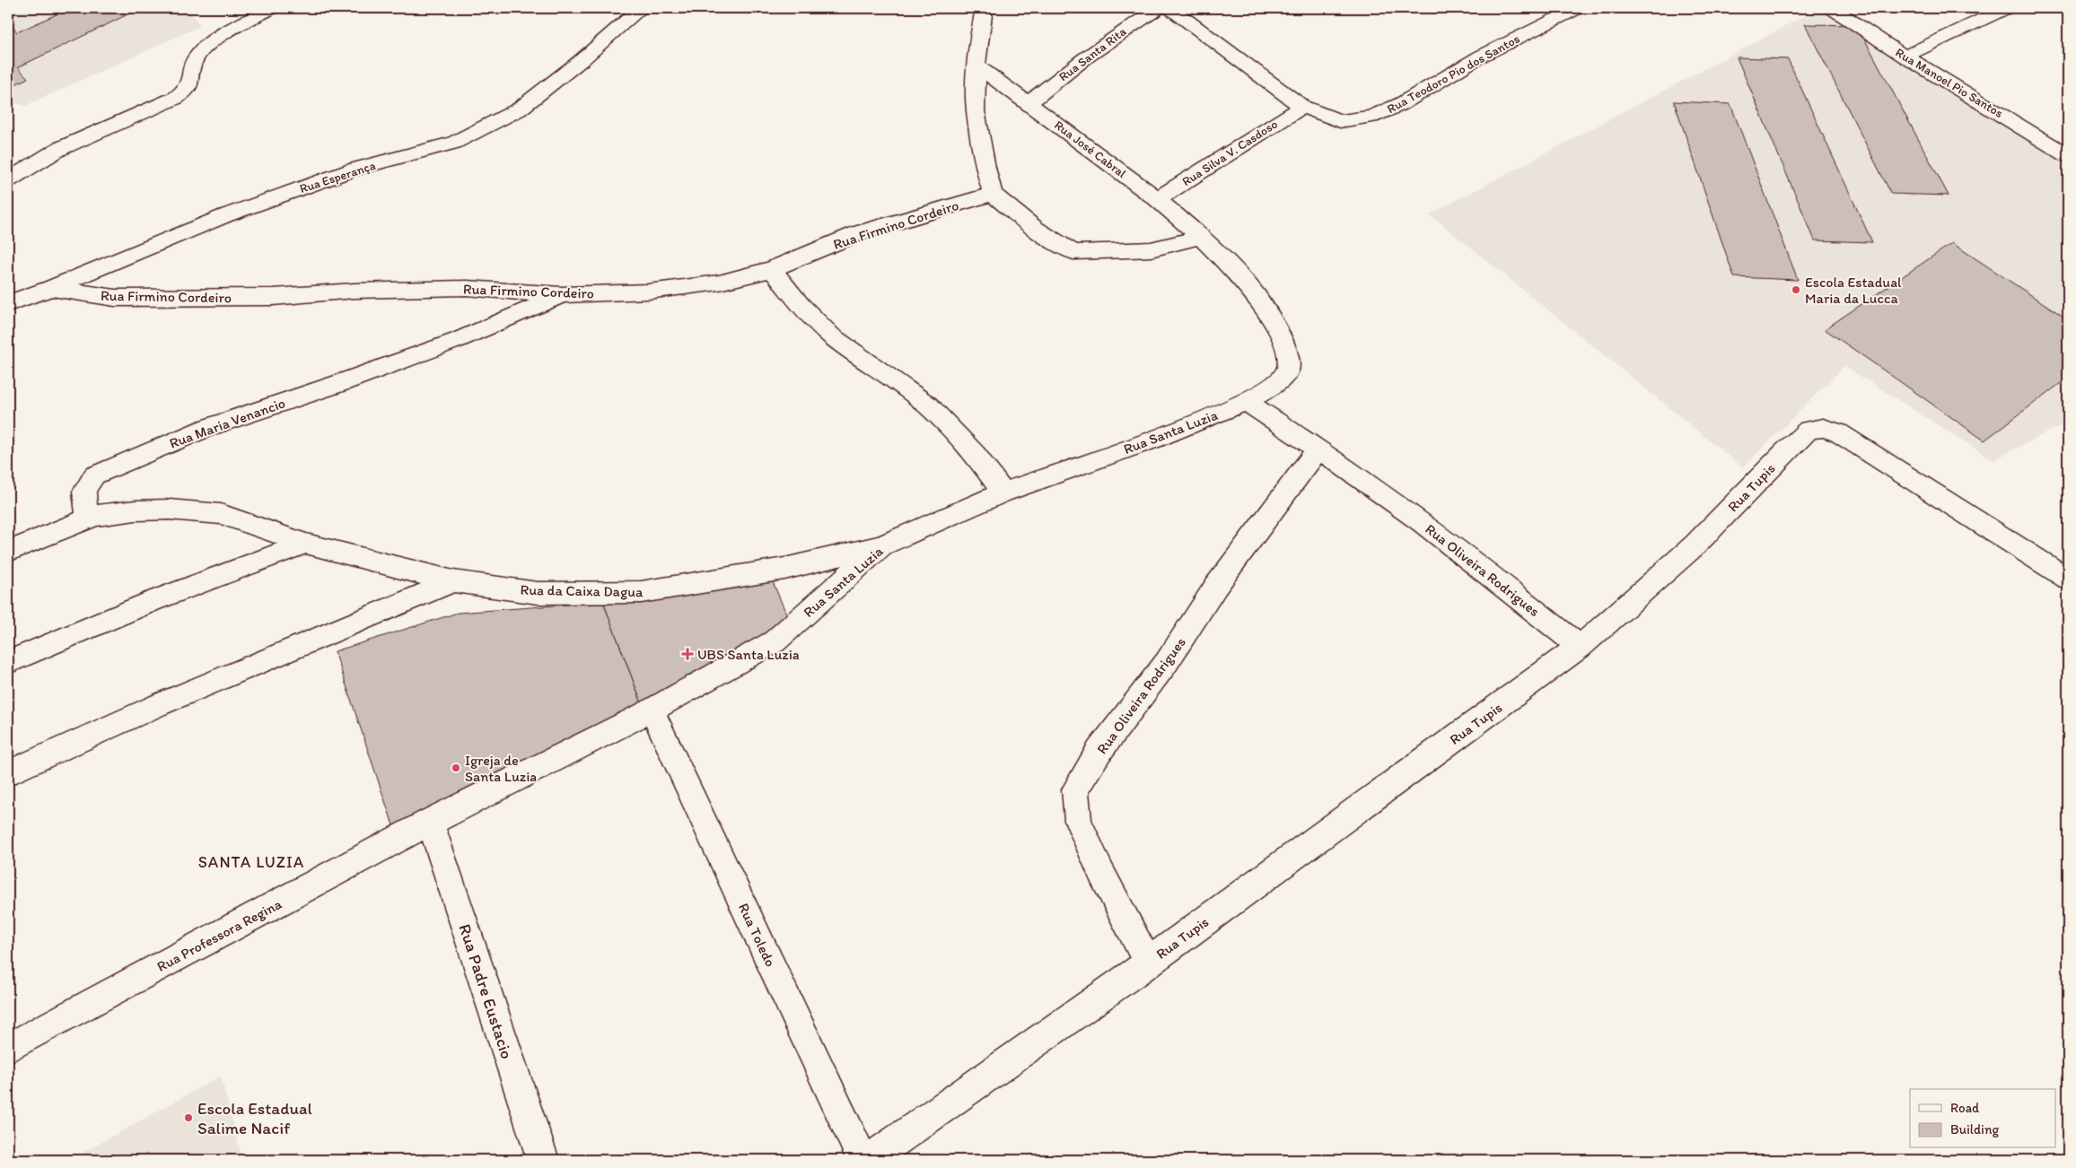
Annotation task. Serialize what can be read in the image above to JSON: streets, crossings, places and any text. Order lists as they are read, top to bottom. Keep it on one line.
{"streets":{"street":["Rua Santa Rita","Rua Teodoro Pio dos Santos","Rua Manoel Pio Santos","Rua José Cabral","Rua Silva V. Casdoso","Rua Esperança","Rua Firmino Cordeiro","Rua Maria Venancio","Rua Santa Luzia","Rua Tupis","Rua Oliveira Rodrigues","Rua da Caixa Dagua","Rua Professora Regina","Rua Toledo","Rua Padre Eustacio"]},"crossings":[["Rua Santa Rita","Rua José Cabral"],["Rua Teodoro Pio dos Santos","Rua Silva V. Casdoso"],["Rua José Cabral","Rua Silva V. Casdoso"],["Rua José Cabral","Rua Santa Luzia"],["Rua Esperança","Rua Firmino Cordeiro"],["Rua Firmino Cordeiro","Rua Maria Venancio"],["Rua Maria Venancio","Rua da Caixa Dagua"],["Rua Santa Luzia","Rua Oliveira Rodrigues"],["Rua Santa Luzia","Rua da Caixa Dagua"],["Rua Santa Luzia","Rua Professora Regina"],["Rua Santa Luzia","Rua Toledo"],["Rua Santa Luzia","Rua Padre Eustacio"],["Rua Tupis","Rua Oliveira Rodrigues"],["Rua Professora Regina","Rua Padre Eustacio"]],"districts":["SANTA LUZIA"],"places":{"other":["Escola Estadual Maria da Lucca","Igreja de Santa Luzia","Escola Estadual Salime Nacif"],"health":["UBS Santa Luzia"]},"legend":["Road","Building"]}
